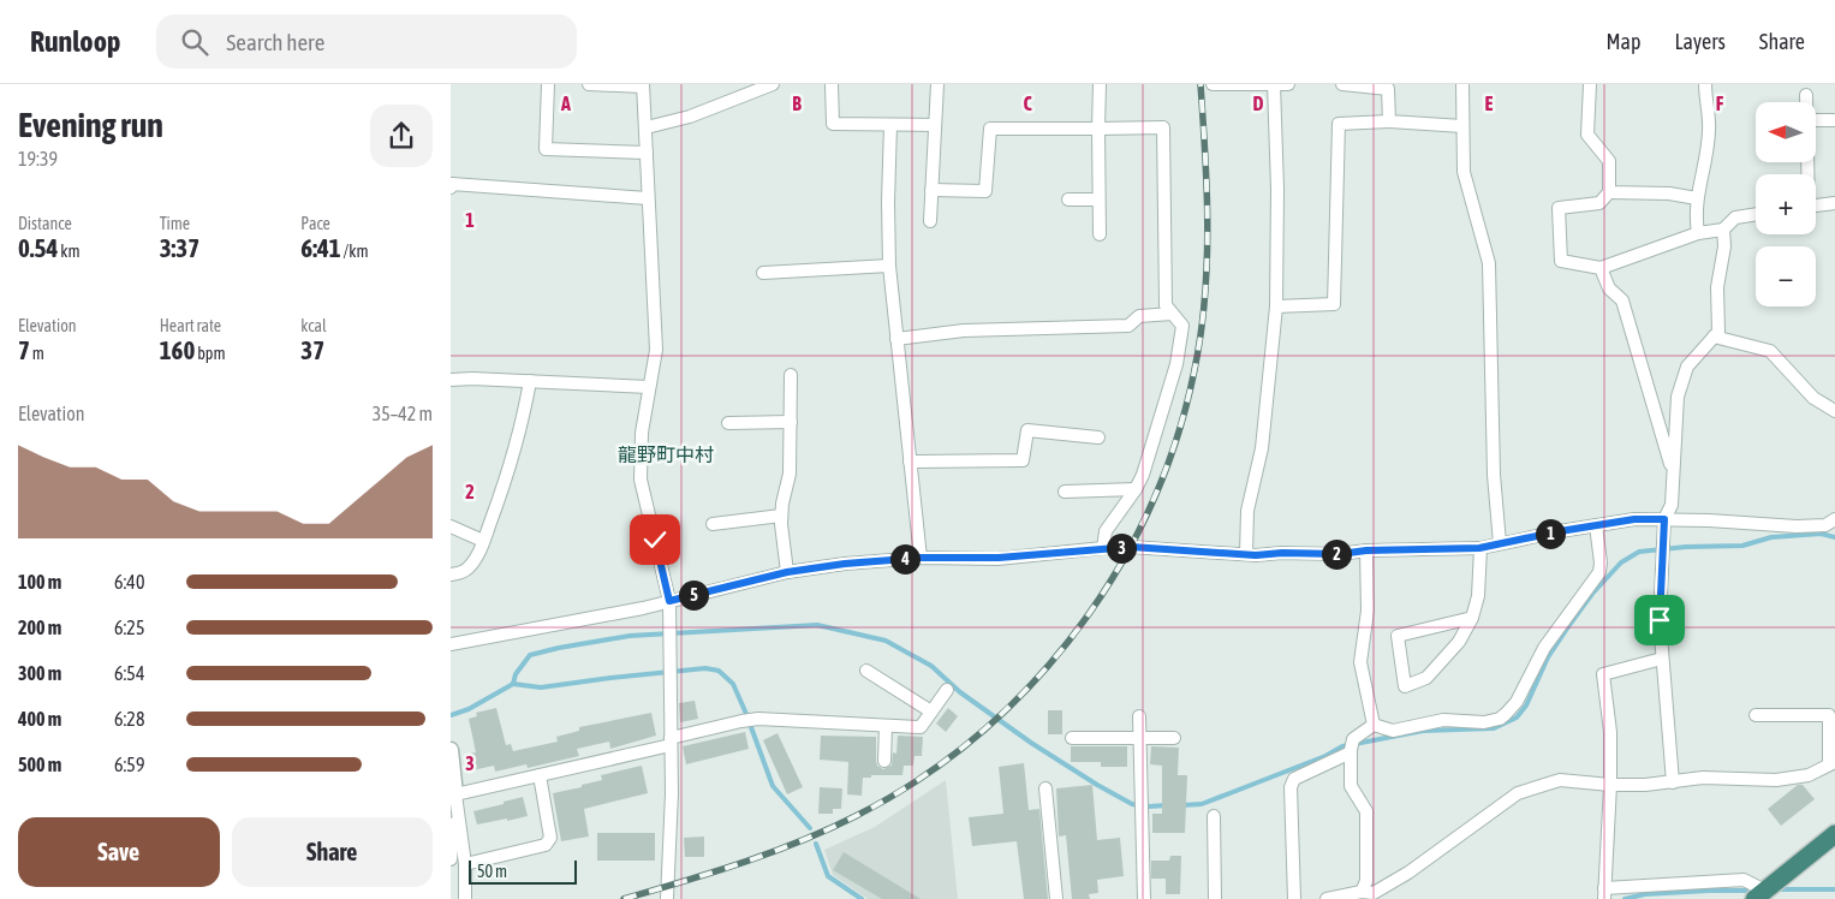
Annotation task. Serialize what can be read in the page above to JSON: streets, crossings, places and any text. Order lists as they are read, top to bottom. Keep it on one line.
{"districts":["龍野町中村"],"scale_bar":"50 m","north":"left","page":{"header":"Runloop","search":"Search here","nav":["Map","Layers","Share"],"heading":["Evening run","19:39"],"map_buttons":["+","−"],"stats":[["Distance","0.54 km"],["Time","3:37"],["Pace","6:41 /km"],["Elevation","7 m"],["Heart rate","160 bpm"],["kcal","37"]],"chart":["Elevation","35–42 m"],"pins":["1","3","2","4","5"],"list":[{"name":"100 m","note":"6:40"},{"name":"200 m","note":"6:25"},{"name":"300 m","note":"6:54"},{"name":"400 m","note":"6:28"},{"name":"500 m","note":"6:59"}],"buttons":["Save","Share"],"scale":"50 m"},"grid":{"columns":["A","B","C","D","E","F"],"rows":["1","2","3"]}}
